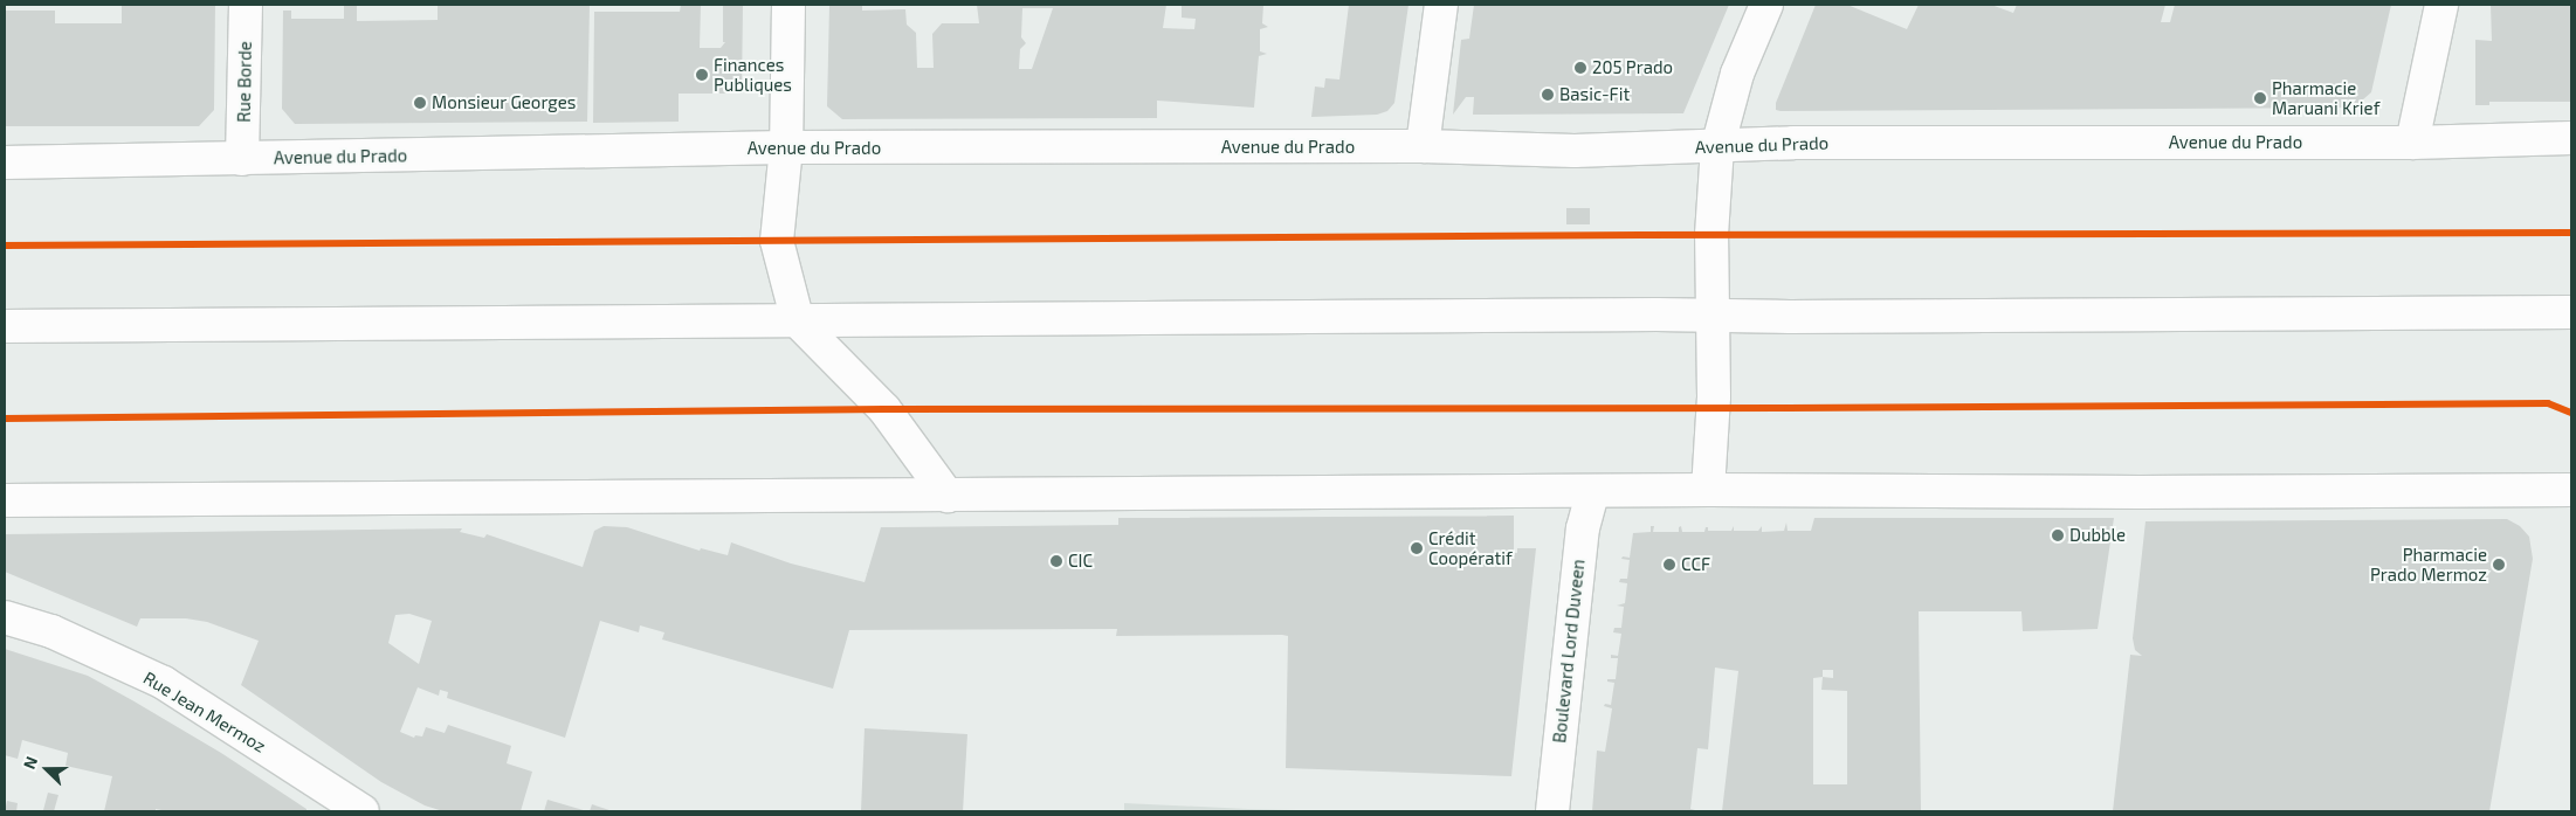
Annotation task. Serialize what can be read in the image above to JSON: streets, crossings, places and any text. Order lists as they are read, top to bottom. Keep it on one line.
{"streets":{"street":["Rue Borde","Avenue du Prado","Boulevard Lord Duveen","Rue Jean Mermoz"]},"crossings":[["Rue Borde","Avenue du Prado"]],"places":["205 Prado","Finances Publiques","Basic-Fit","Pharmacie Maruani Krief","Monsieur Georges","Dubble","Crédit Coopératif","CIC","CCF","Pharmacie Prado Mermoz"],"north":"left"}
